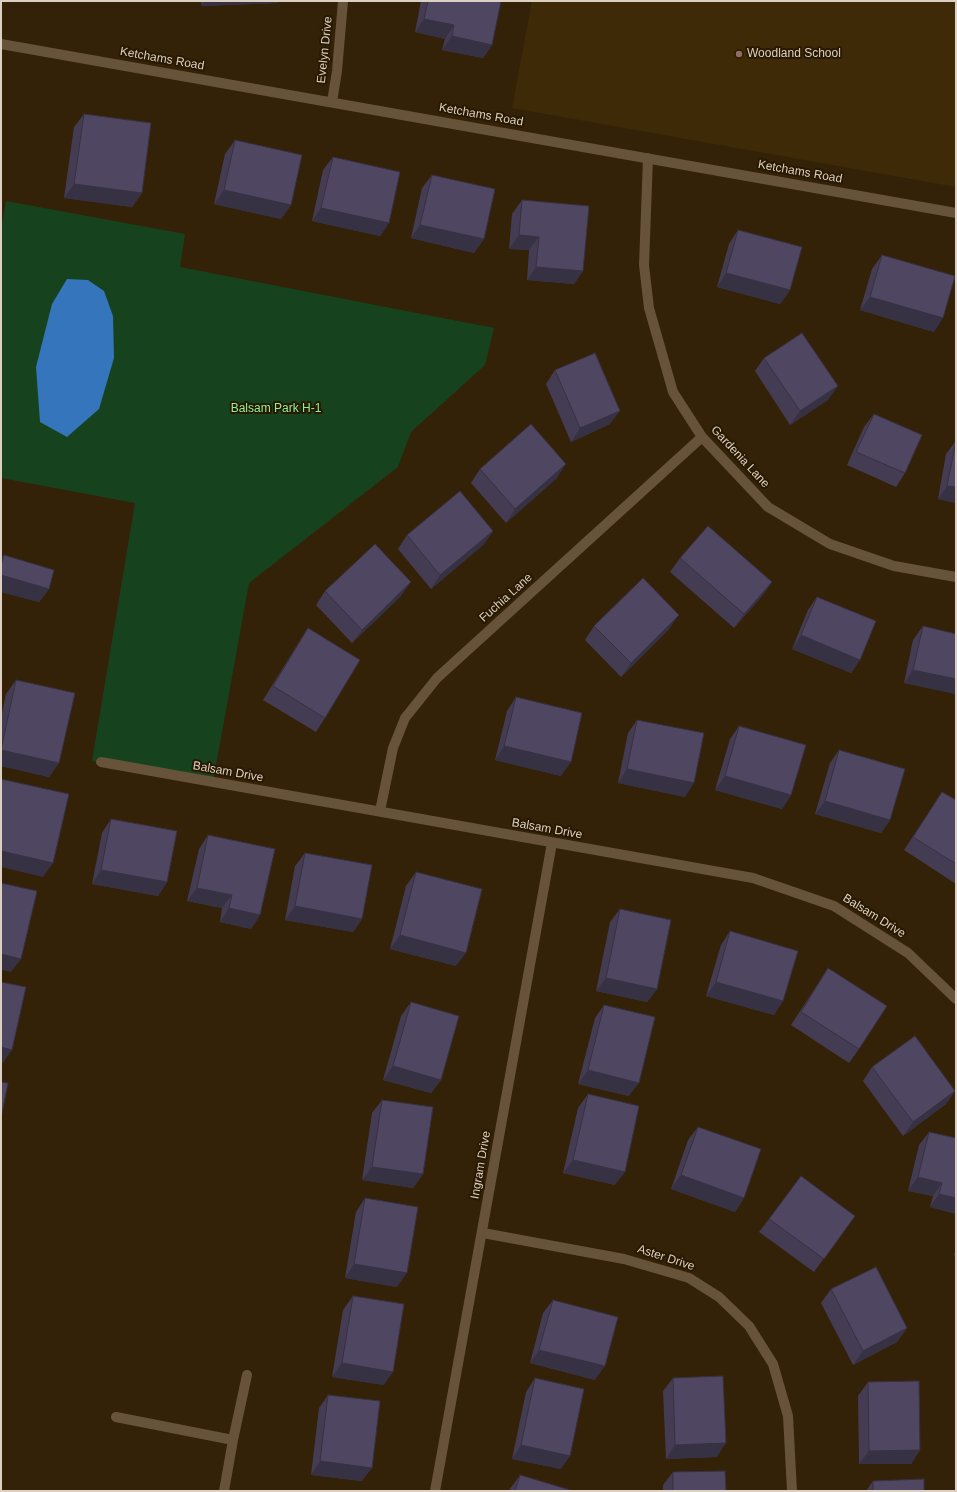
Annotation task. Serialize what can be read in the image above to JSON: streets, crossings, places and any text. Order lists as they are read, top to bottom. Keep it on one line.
{"streets":{"street":["Evelyn Drive","Ketchams Road","Gardenia Lane","Fuchia Lane","Balsam Drive","Ingram Drive","Aster Drive"]},"crossings":[["Evelyn Drive","Ketchams Road"],["Ketchams Road","Gardenia Lane"],["Gardenia Lane","Fuchia Lane"],["Fuchia Lane","Balsam Drive"],["Balsam Drive","Ingram Drive"],["Ingram Drive","Aster Drive"]],"parks":["Balsam Park H-1"],"places":["Woodland School"]}
